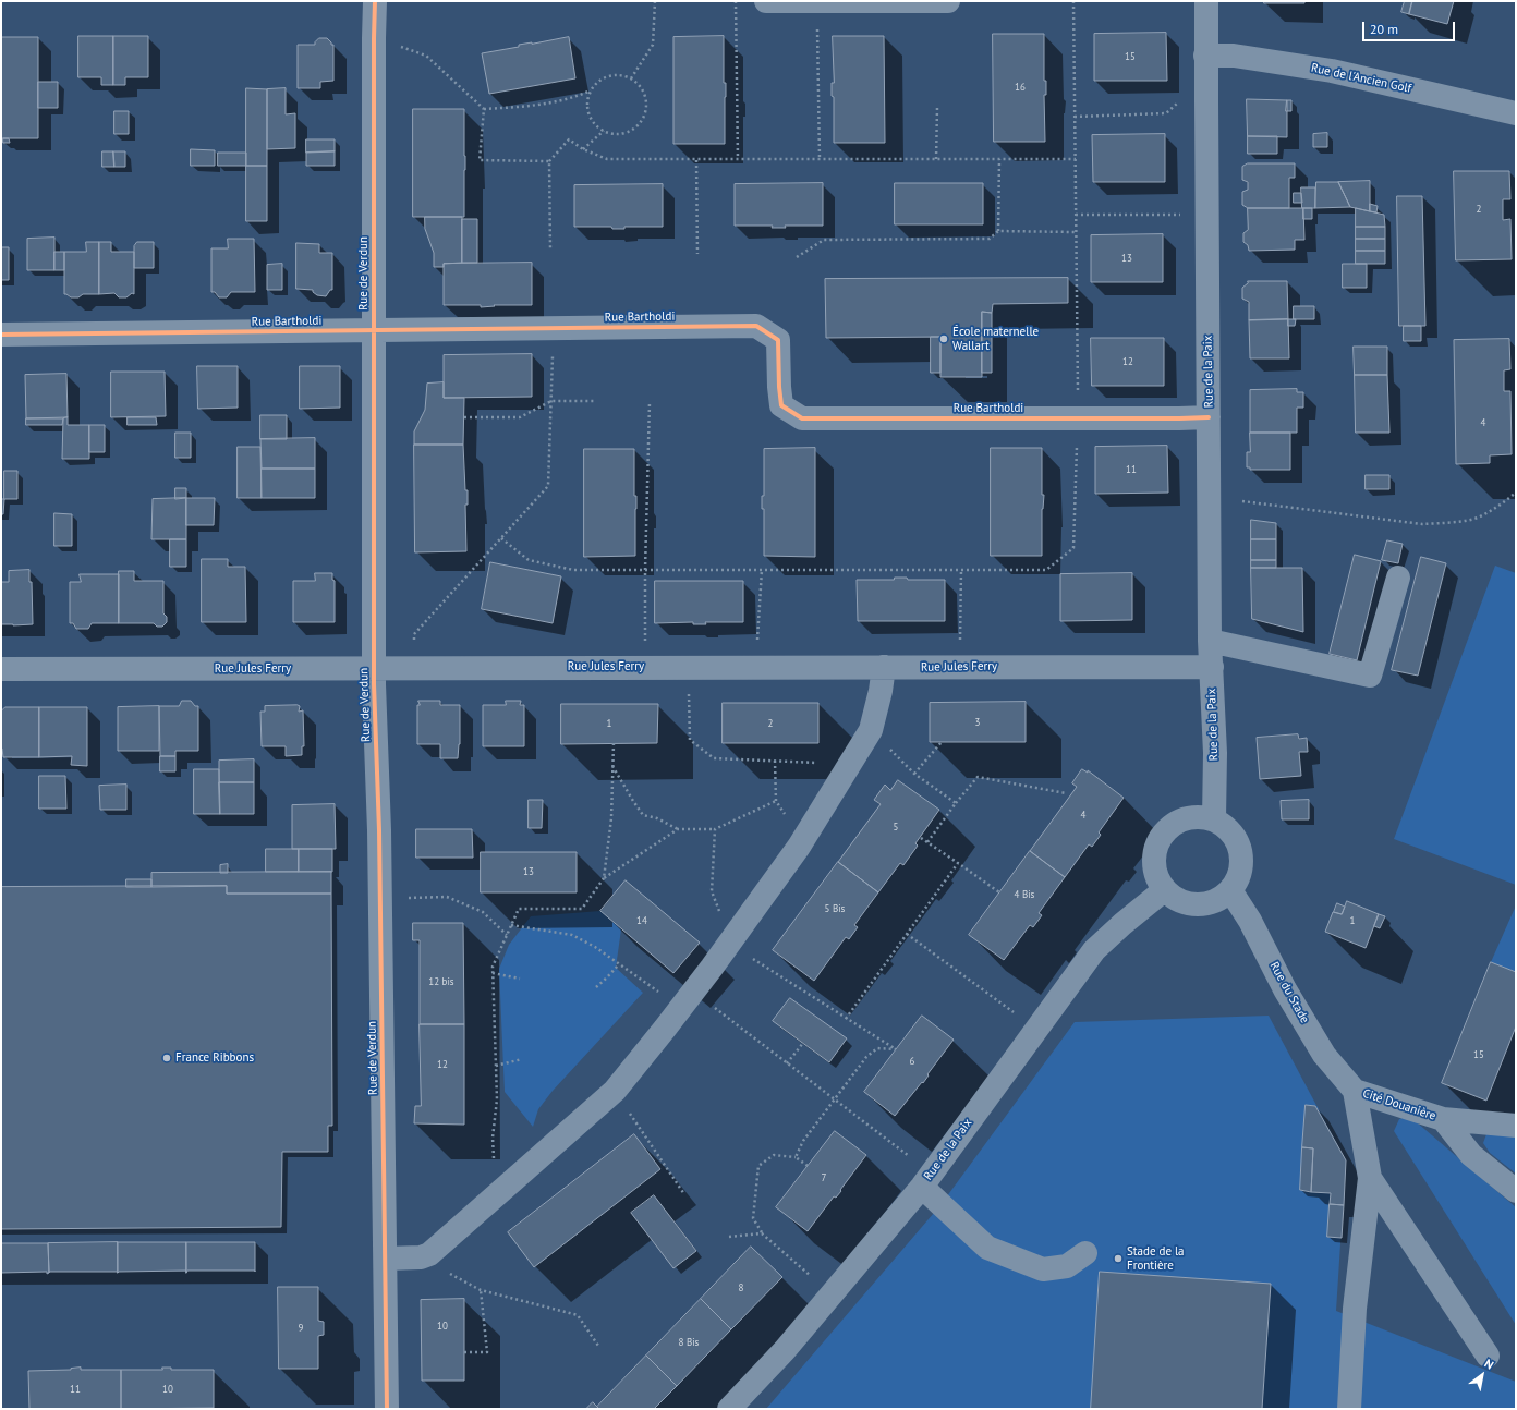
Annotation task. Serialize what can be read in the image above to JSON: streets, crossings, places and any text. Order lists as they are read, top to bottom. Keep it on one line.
{"streets":{"street":["Rue de l'Ancien Golf","Rue de Verdun","Rue Bartholdi","Rue de la Paix","Rue Jules Ferry","Rue du Stade","Cité Douanière"]},"crossings":[["Rue de l'Ancien Golf","Rue de la Paix"],["Rue de Verdun","Rue Bartholdi"],["Rue de Verdun","Rue Jules Ferry"],["Rue Bartholdi","Rue de la Paix"],["Rue de la Paix","Rue Jules Ferry"],["Rue de la Paix","Rue du Stade"],["Rue du Stade","Cité Douanière"]],"places":["École maternelle Wallart","France Ribbons","Stade de la Frontière"],"house_numbers":["15","16","2","13","12","4","11","3","1","2","4","5","13","4 Bis","5 Bis","14","1","12 bis","15","6","12","7","8","10","9","8 Bis","11","10"],"scale_bar":"20 m","north":"top right"}
